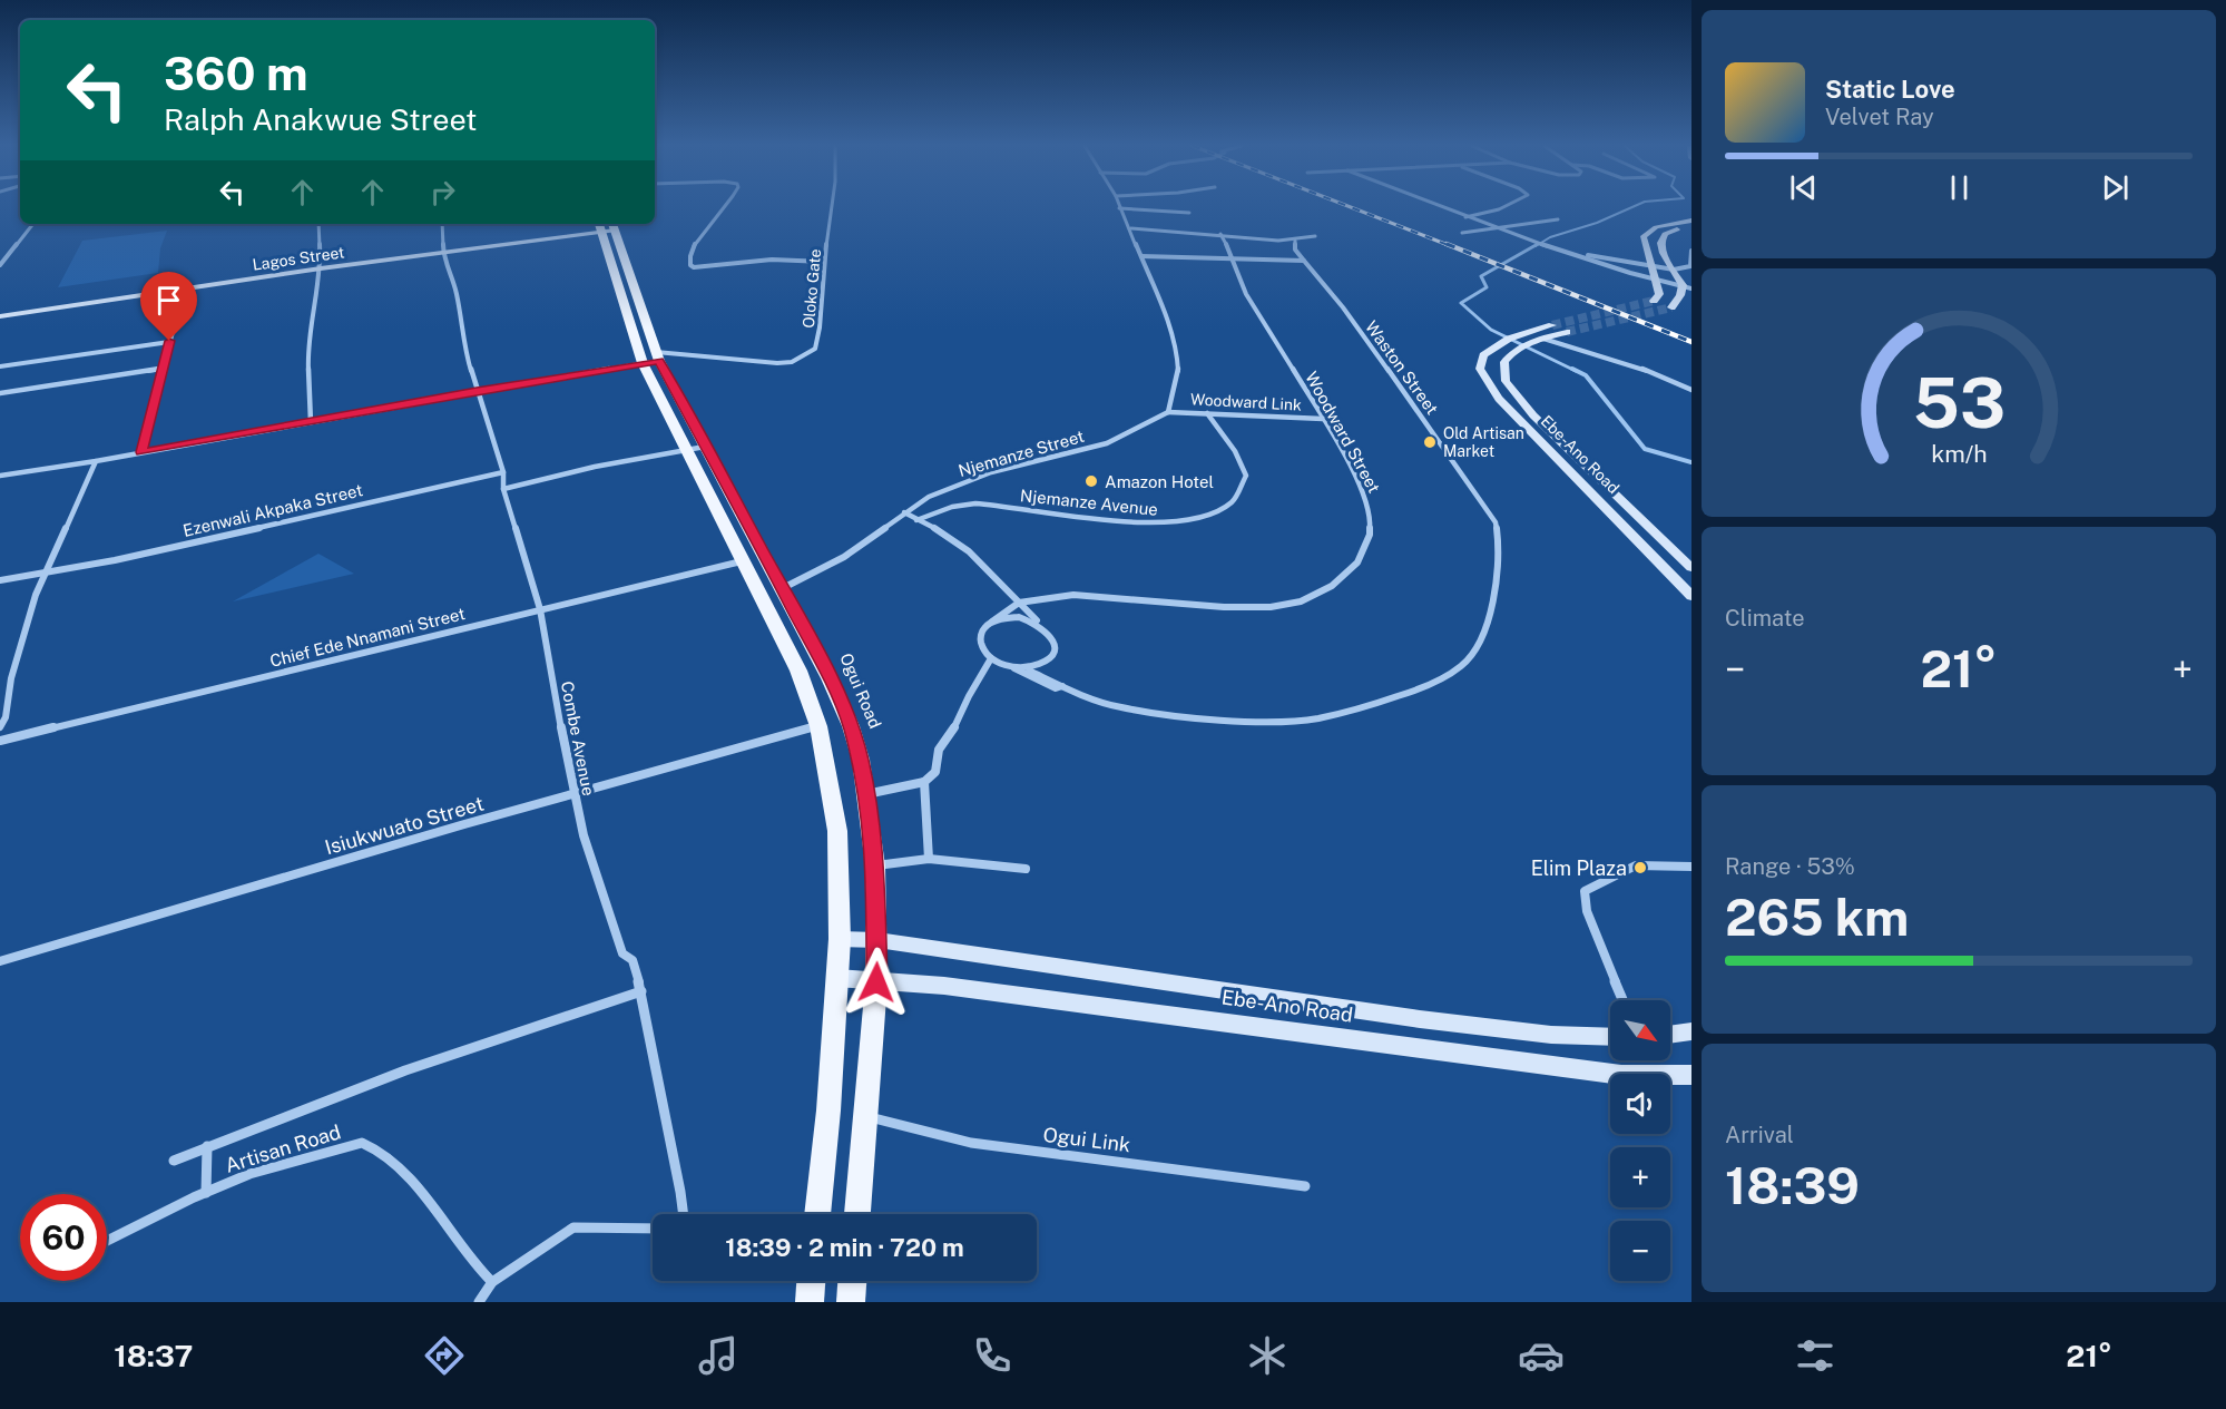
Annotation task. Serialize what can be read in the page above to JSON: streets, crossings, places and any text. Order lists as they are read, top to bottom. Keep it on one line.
{"streets":{"main road":["Lagos Street","Ebe-Ano Road","Ogui Road"],"street":["Oloko Gate","Waston Street","Woodward Link","Woodward Street","Njemanze Street","Njemanze Avenue","Ezenwali Akpaka Street","Chief Ede Nnamani Street","Combe Avenue","Isiukwuato Street","Ogui Link","Artisan Road"]},"crossings":[["Lagos Street","Ogui Road"],["Lagos Street","Combe Avenue"],["Oloko Gate","Ogui Road"],["Oloko Gate","Combe Avenue"],["Woodward Link","Woodward Street"],["Woodward Link","Njemanze Street"],["Woodward Link","Njemanze Avenue"],["Njemanze Street","Ogui Road"],["Ebe-Ano Road","Ogui Road"],["Ezenwali Akpaka Street","Combe Avenue"],["Chief Ede Nnamani Street","Ogui Road"],["Chief Ede Nnamani Street","Combe Avenue"],["Ogui Road","Isiukwuato Street"],["Ogui Road","Ogui Link"],["Combe Avenue","Isiukwuato Street"],["Combe Avenue","Artisan Road"]],"places":["Old Artisan Market","Amazon Hotel","Elim Plaza"],"north":"bottom right","page":{"turn":["360 m","Ralph Anakwue Street"],"song":["Static Love","Velvet Ray"],"tile":["Climate",["Range · 53%","265 km"],["Arrival","18:39"]],"heat":["−","21°","+"],"map_buttons":["+","−"],"limit":"60","trip":"18:39 · 2 min · 720 m","tabs":["18:37","21°"],"gauge":["53","km/h"]}}
